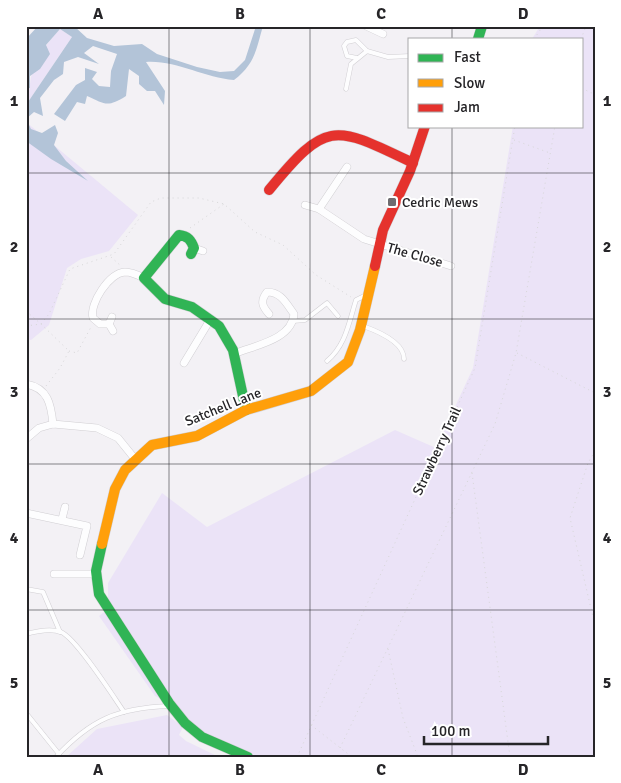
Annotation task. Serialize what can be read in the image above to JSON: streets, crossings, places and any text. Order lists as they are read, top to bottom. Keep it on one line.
{"streets":{"street":["The Close","Satchell Lane"],"path":["Strawberry Trail"]},"crossings":[["The Close","Satchell Lane"]],"places":{"transit":["Cedric Mews"]},"legend":["Fast","Slow","Jam"],"scale_bar":"100 m","grid":{"columns":["A","B","C","D"],"rows":["1","2","3","4","5"]}}
